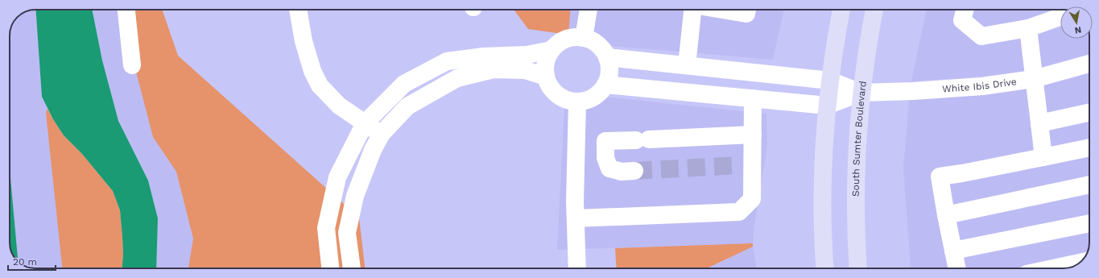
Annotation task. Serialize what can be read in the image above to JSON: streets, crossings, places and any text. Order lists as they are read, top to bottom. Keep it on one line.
{"streets":{"main road":["South Sumter Boulevard"],"street":["White Ibis Drive"]},"crossings":[["White Ibis Drive","South Sumter Boulevard"]],"scale_bar":"20 m","north":"bottom"}
